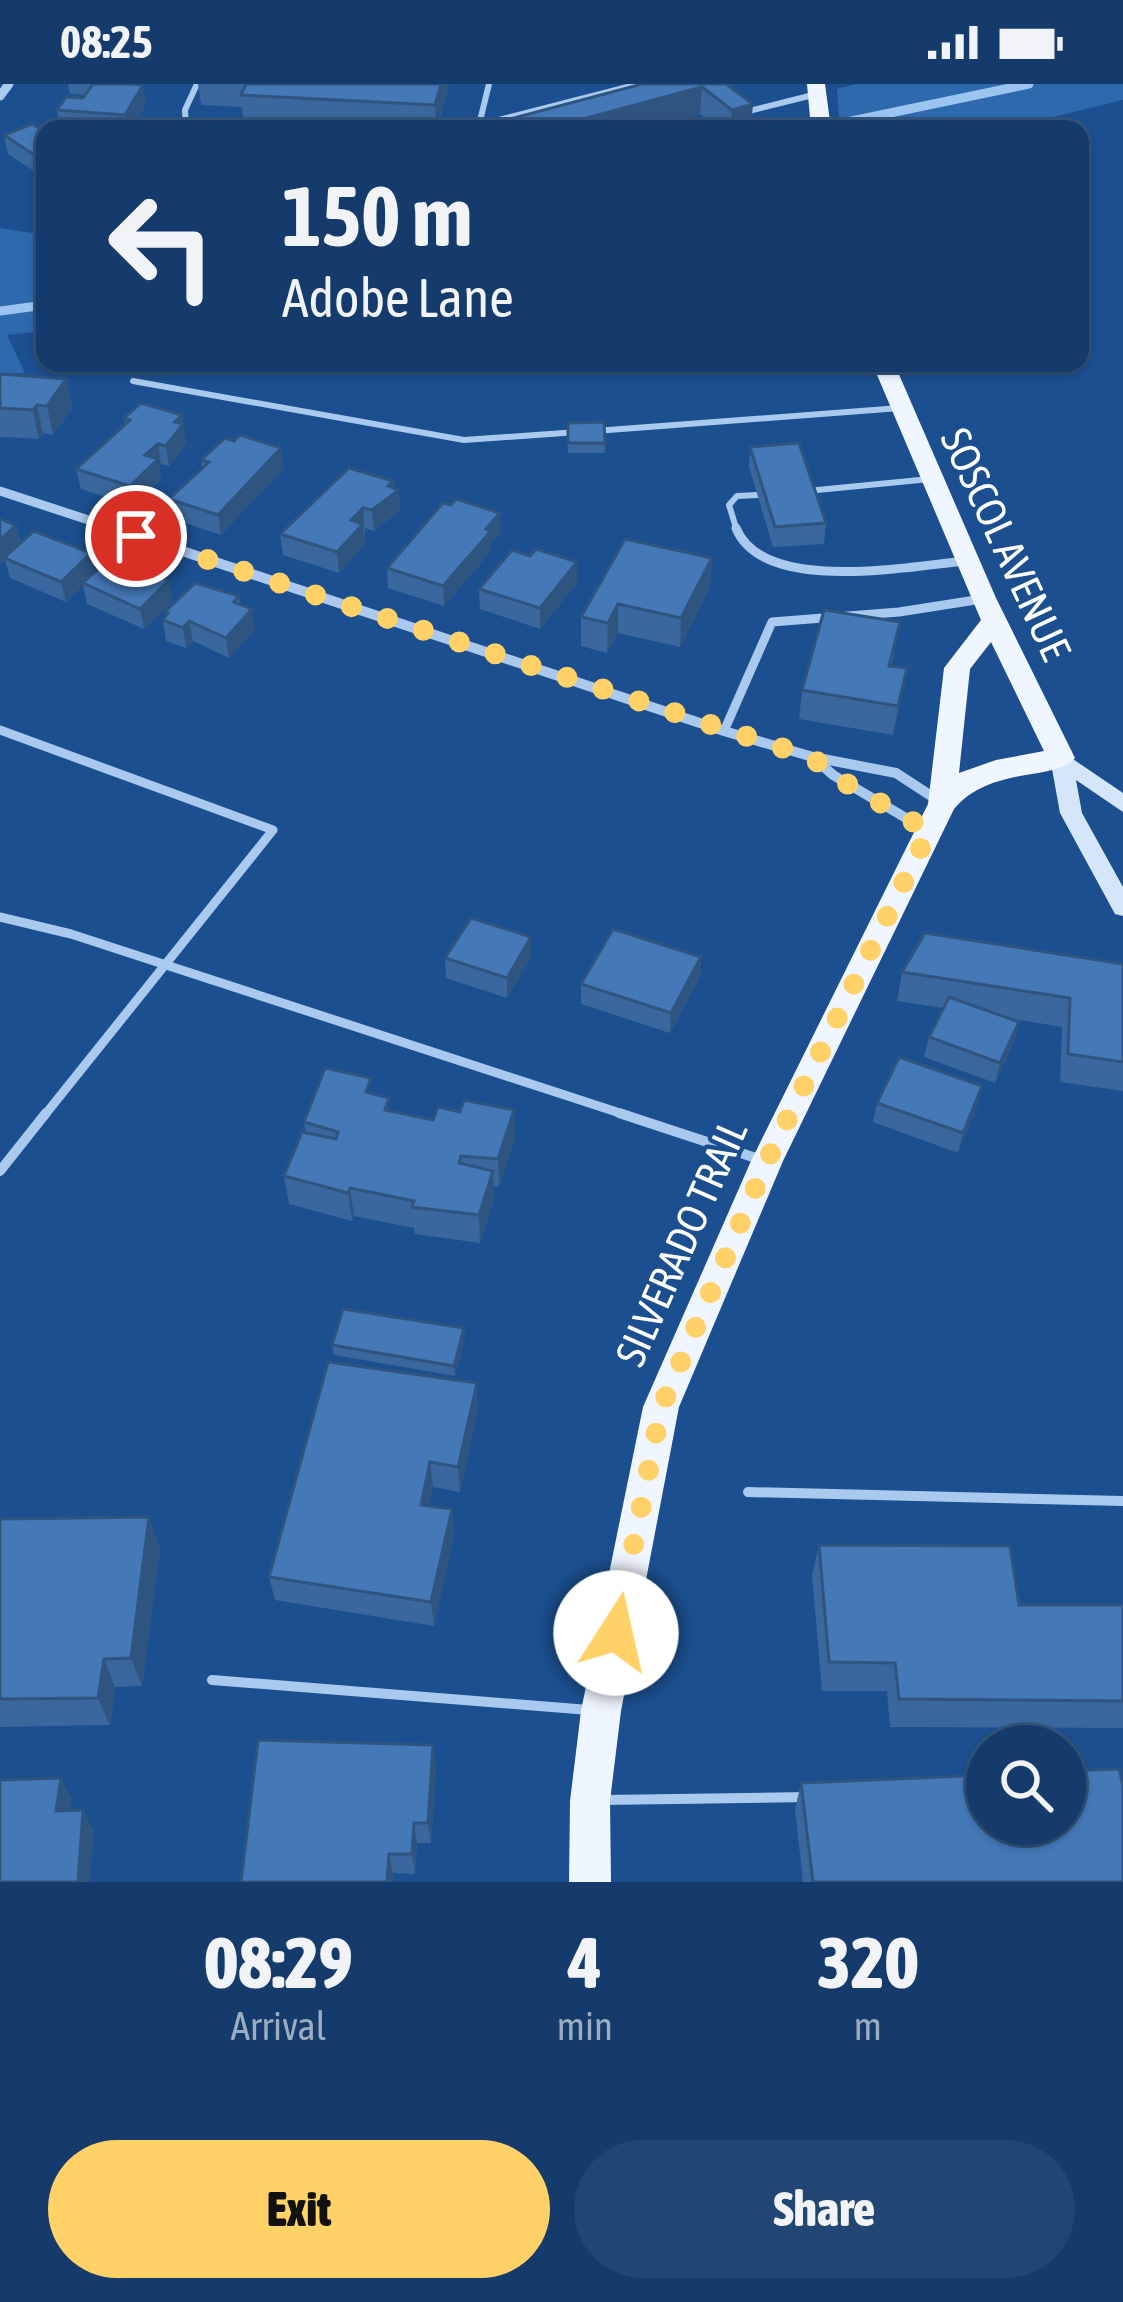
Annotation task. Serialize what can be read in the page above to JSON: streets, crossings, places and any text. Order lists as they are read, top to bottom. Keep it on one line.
{"streets":{"main road":["SOSCOL AVENUE","SILVERADO TRAIL"]},"page":{"status":"08:25","turn":["150 m","Adobe Lane"],"eta":["08:29","Arrival","4","min","320","m"],"buttons":["Exit","Share"]}}
